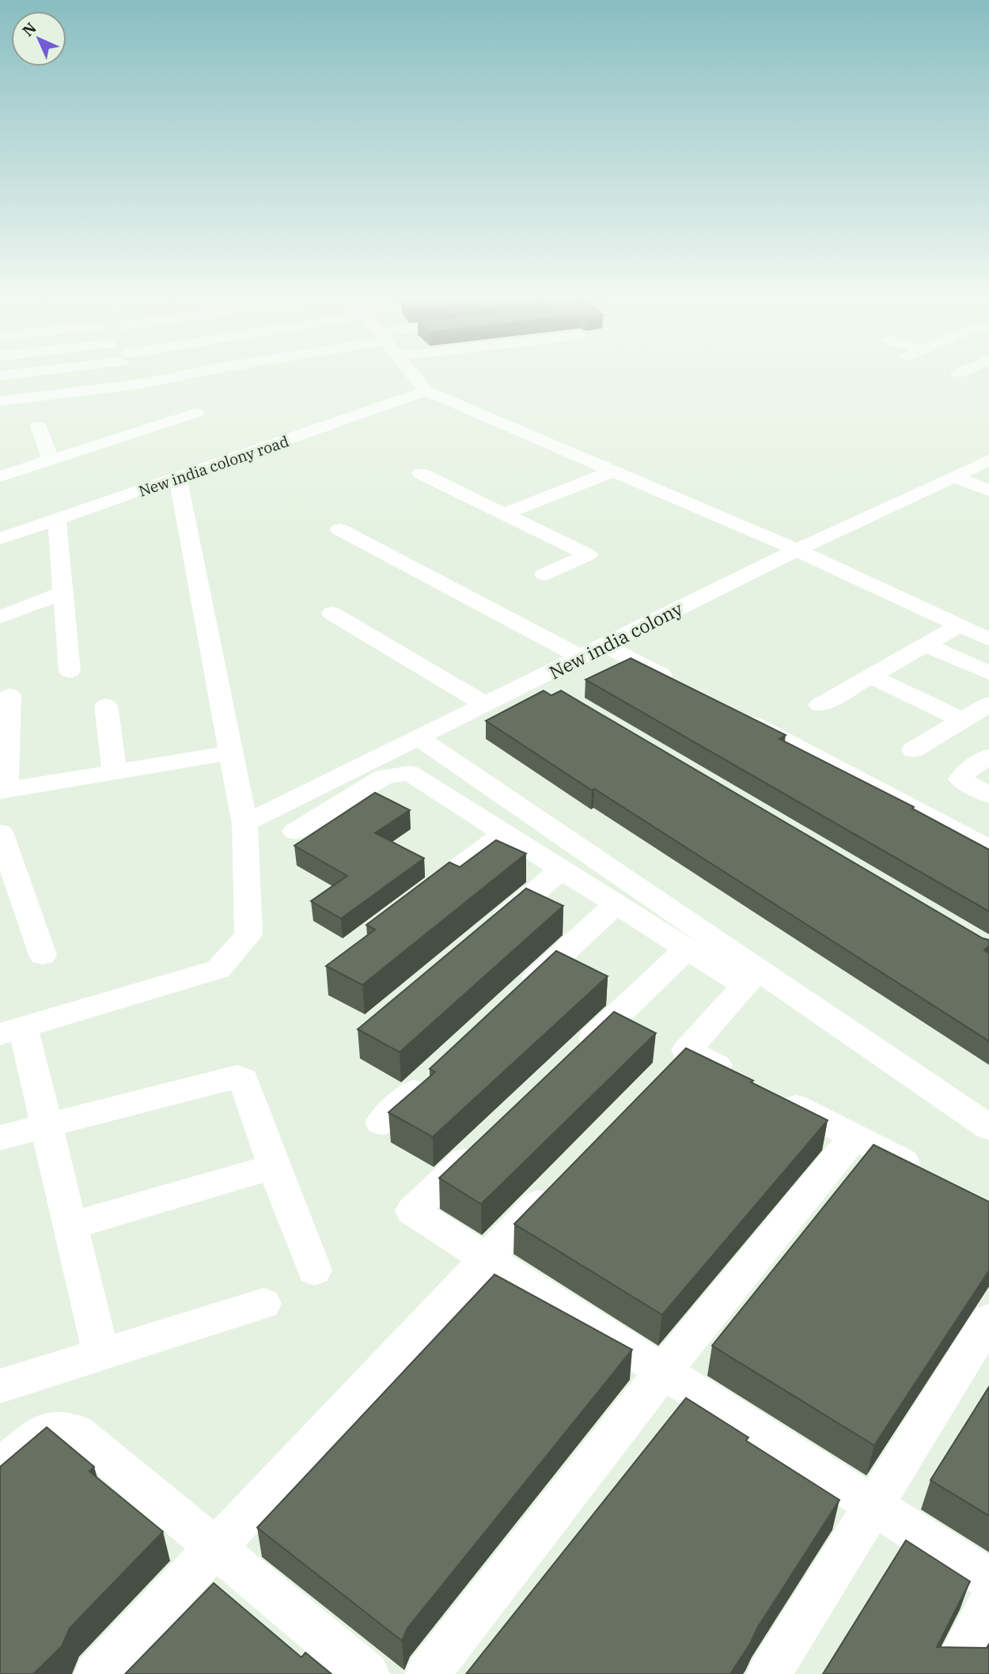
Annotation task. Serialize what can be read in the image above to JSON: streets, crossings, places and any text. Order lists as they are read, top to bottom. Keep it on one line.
{"streets":{"street":["New india colony road","New india colony"]},"north":"top left"}
